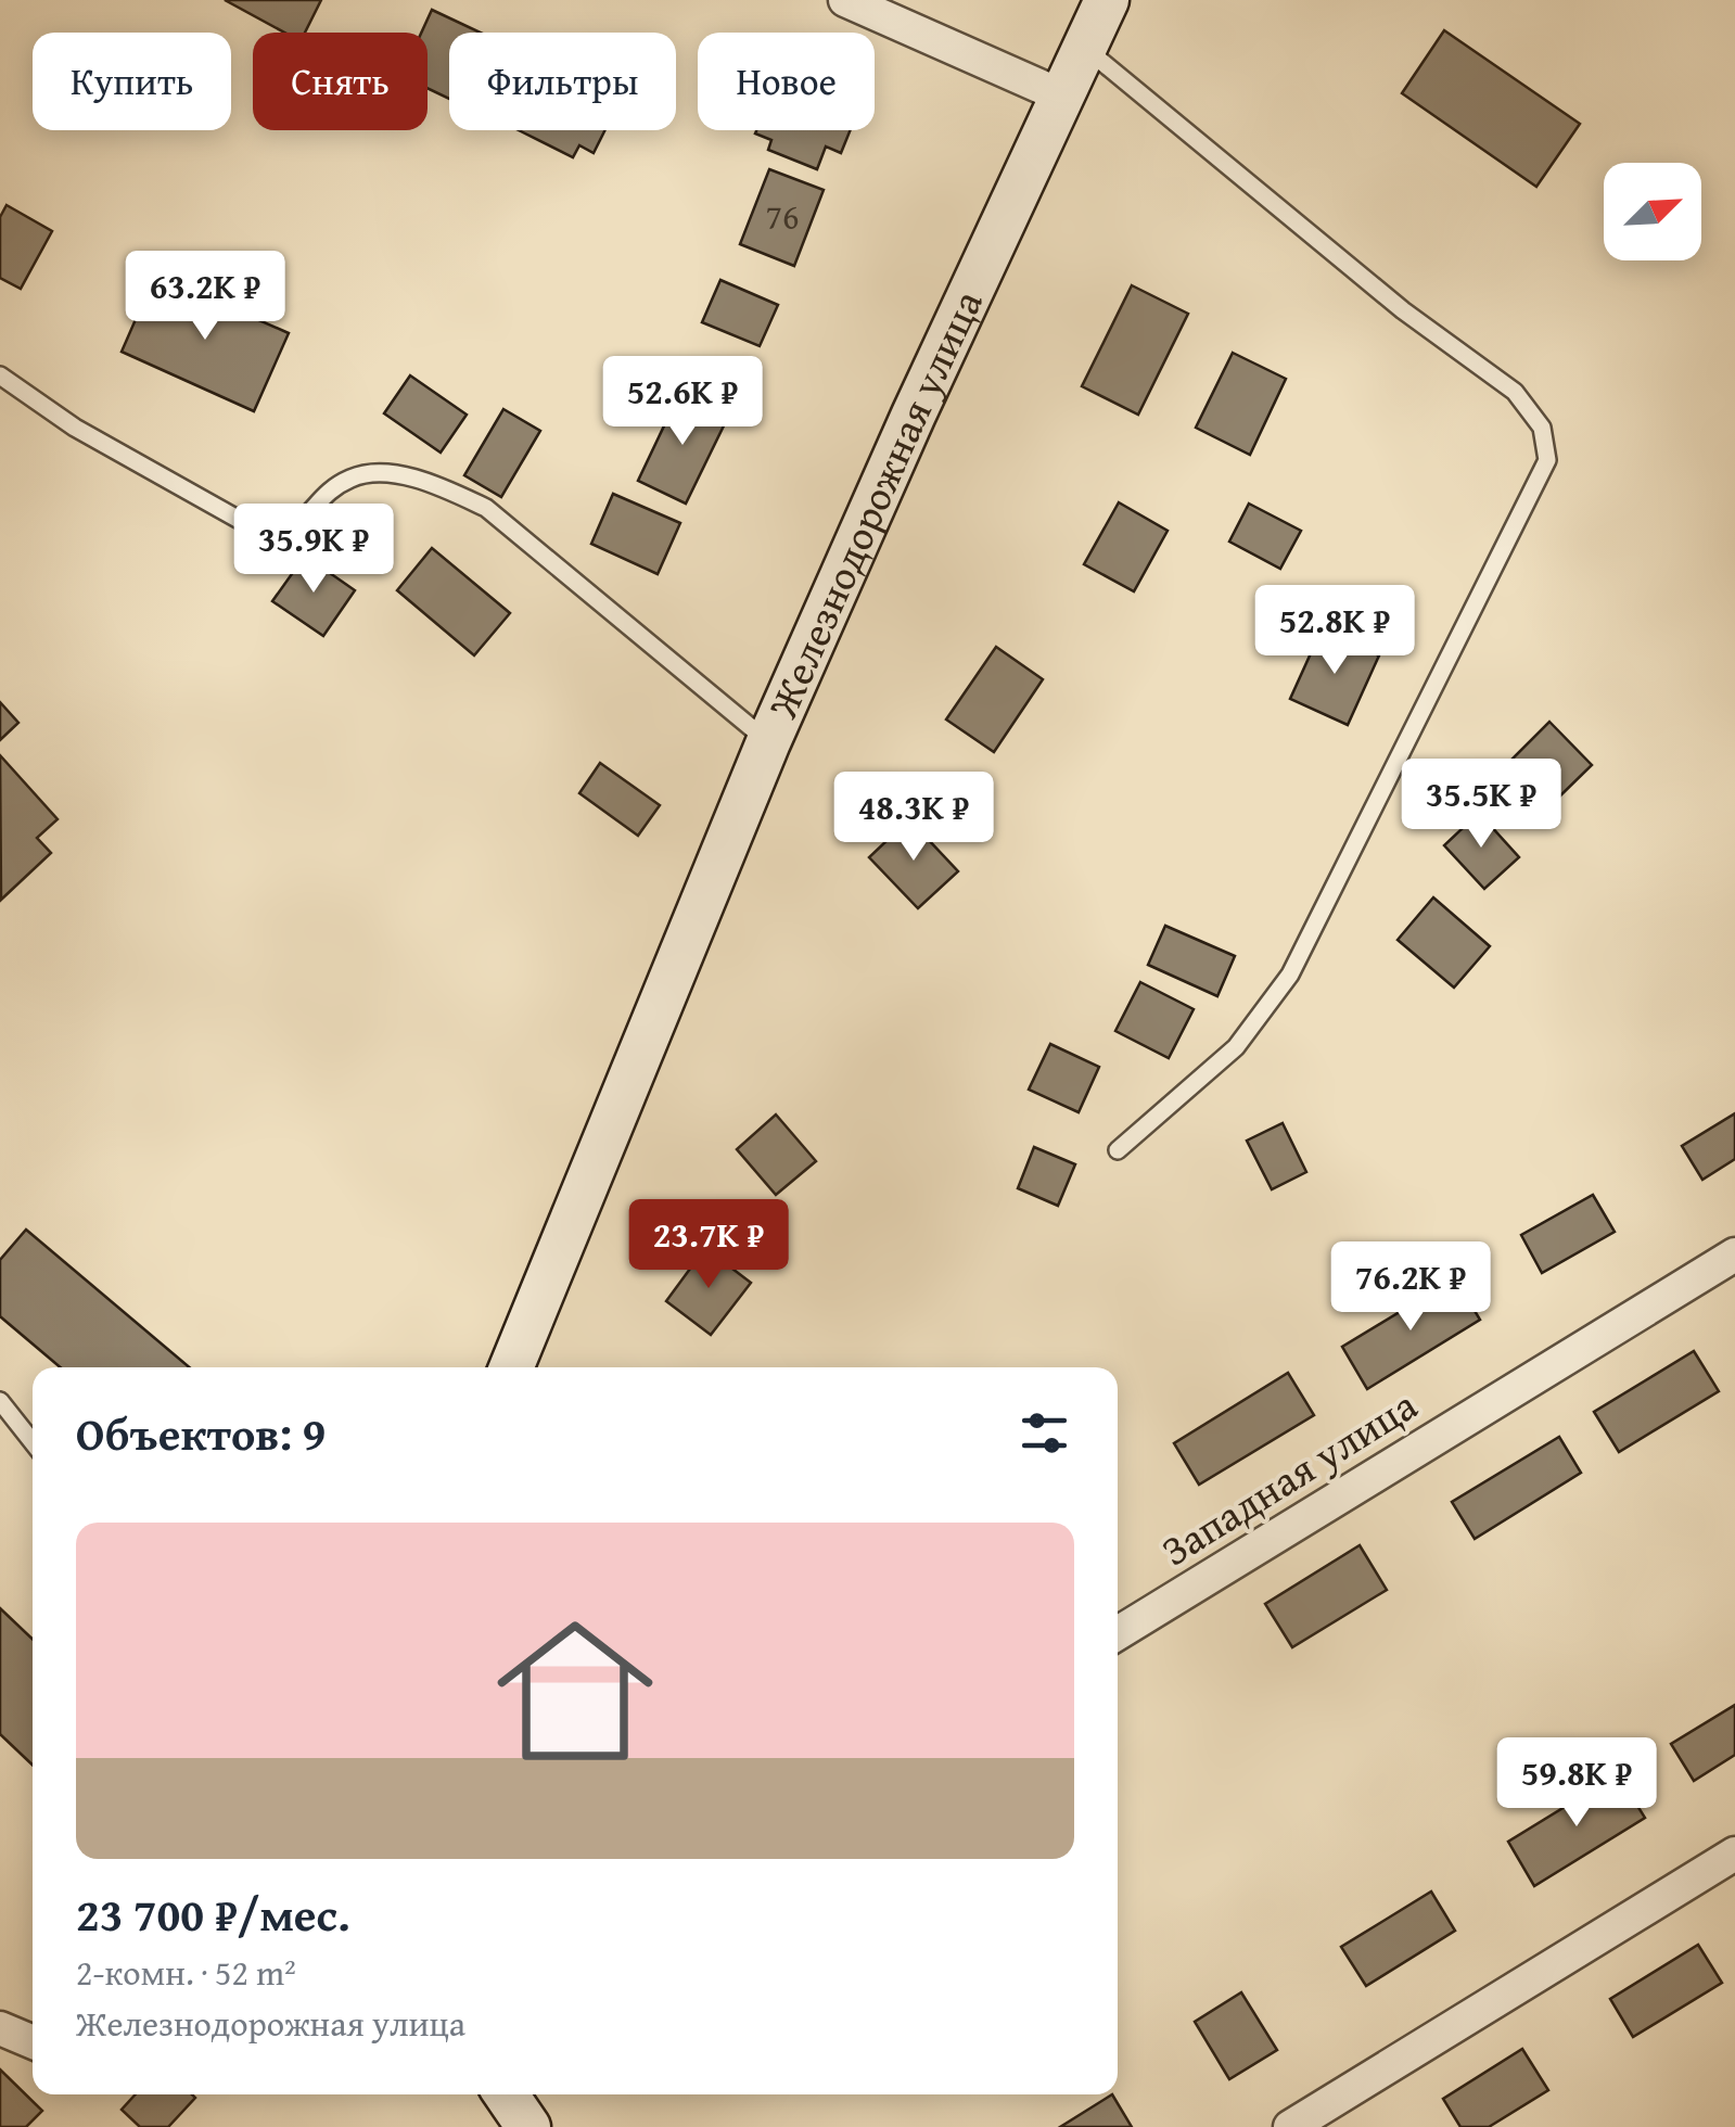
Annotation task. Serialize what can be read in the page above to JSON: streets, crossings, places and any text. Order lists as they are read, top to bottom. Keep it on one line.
{"streets":{"main road":["Железнодорожная улица"],"street":["Западная улица"]},"house_numbers":["76"],"north":"top right","page":{"chip":["Купить","Снять","Фильтры","Новое"],"price":["63.2K ₽","52.6K ₽","35.9K ₽","52.8K ₽","35.5K ₽","48.3K ₽","23.7K ₽","76.2K ₽","59.8K ₽"],"heading":"Объектов: 9","list":[{"name":"23 700 ₽/мес.","note":"2-комн. · 52 m² · Железнодорожная улица"}]}}
